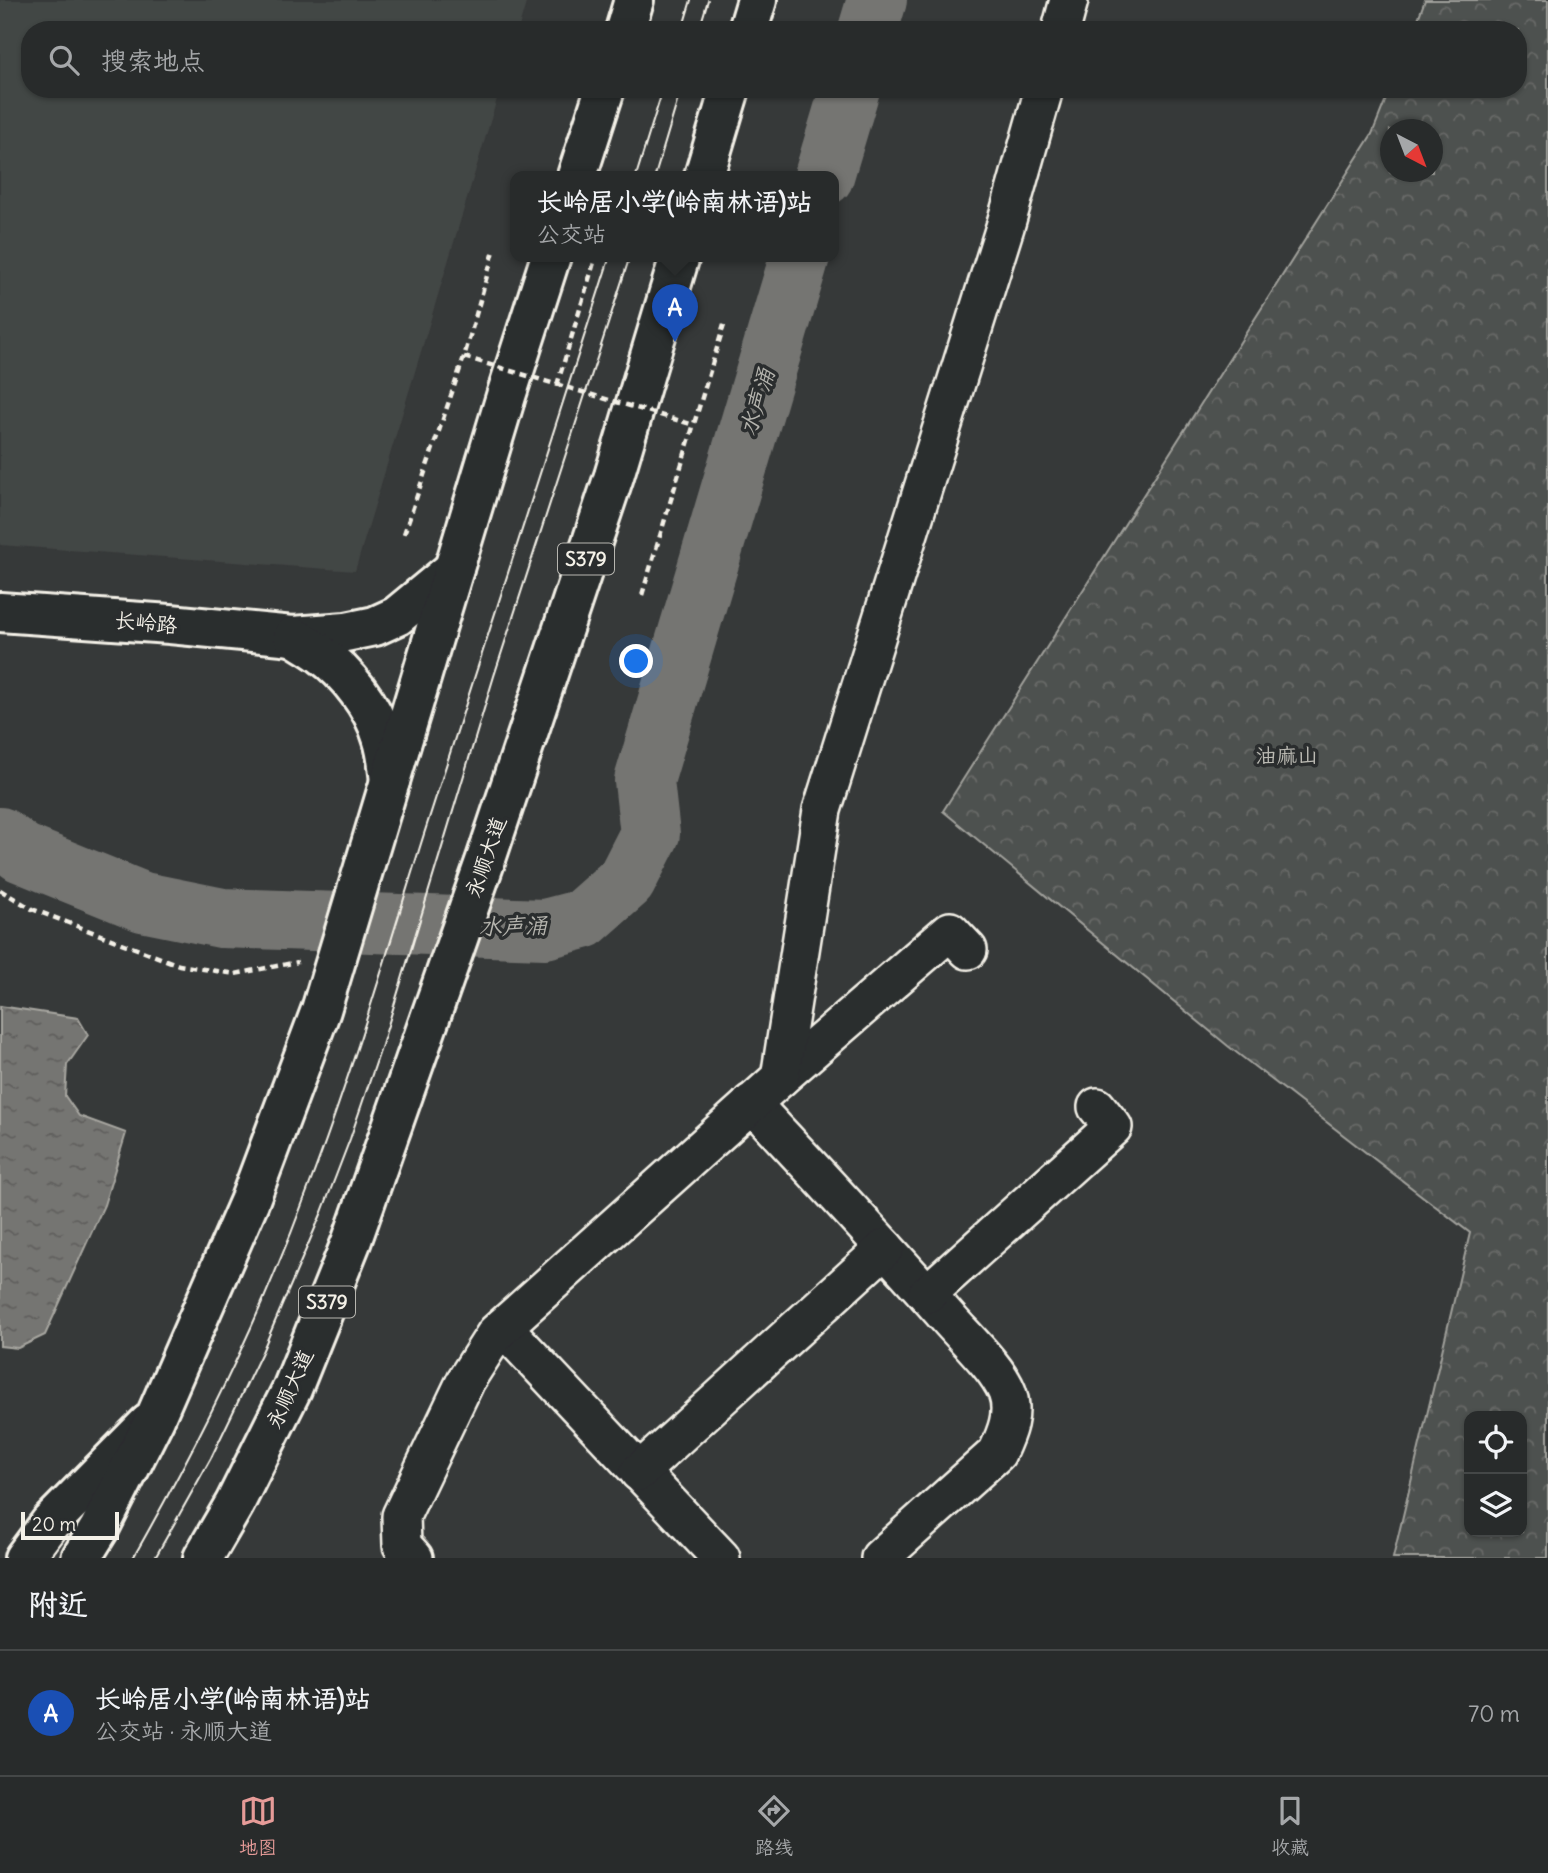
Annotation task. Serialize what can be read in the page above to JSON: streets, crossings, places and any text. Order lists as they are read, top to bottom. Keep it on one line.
{"streets":{"main road":["S379","长岭路","永顺大道"]},"water":["水声涌"],"parks":["油麻山"],"scale_bar":"20 m","north":"bottom right","page":{"search":"搜索地点","popup":["长岭居小学(岭南林语)站","公交站"],"pins":"A","scale":"20 m","heading":"附近","list":[{"mark":"A","name":"长岭居小学(岭南林语)站","note":"公交站 · 永顺大道","value":"70 m"}],"nav":["地图","路线","收藏"]}}
